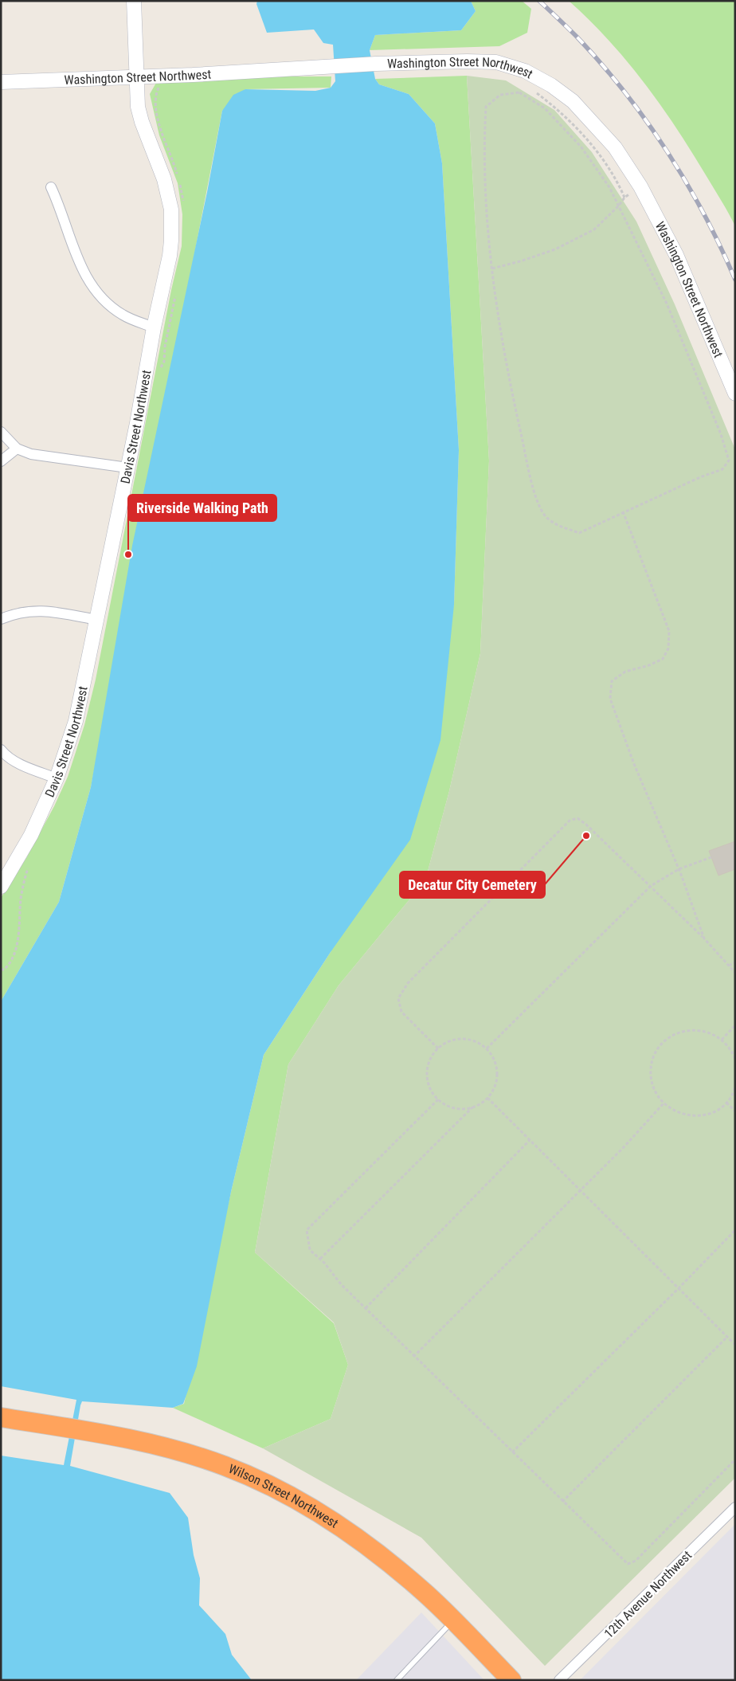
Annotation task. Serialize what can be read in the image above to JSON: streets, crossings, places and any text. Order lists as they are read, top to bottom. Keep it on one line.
{"streets":{"highway":["Wilson Street Northwest"],"street":["Washington Street Northwest","Davis Street Northwest","12th Avenue Northwest"]},"crossings":[["Washington Street Northwest","Davis Street Northwest"]],"places":["Riverside Walking Path","Decatur City Cemetery"]}
